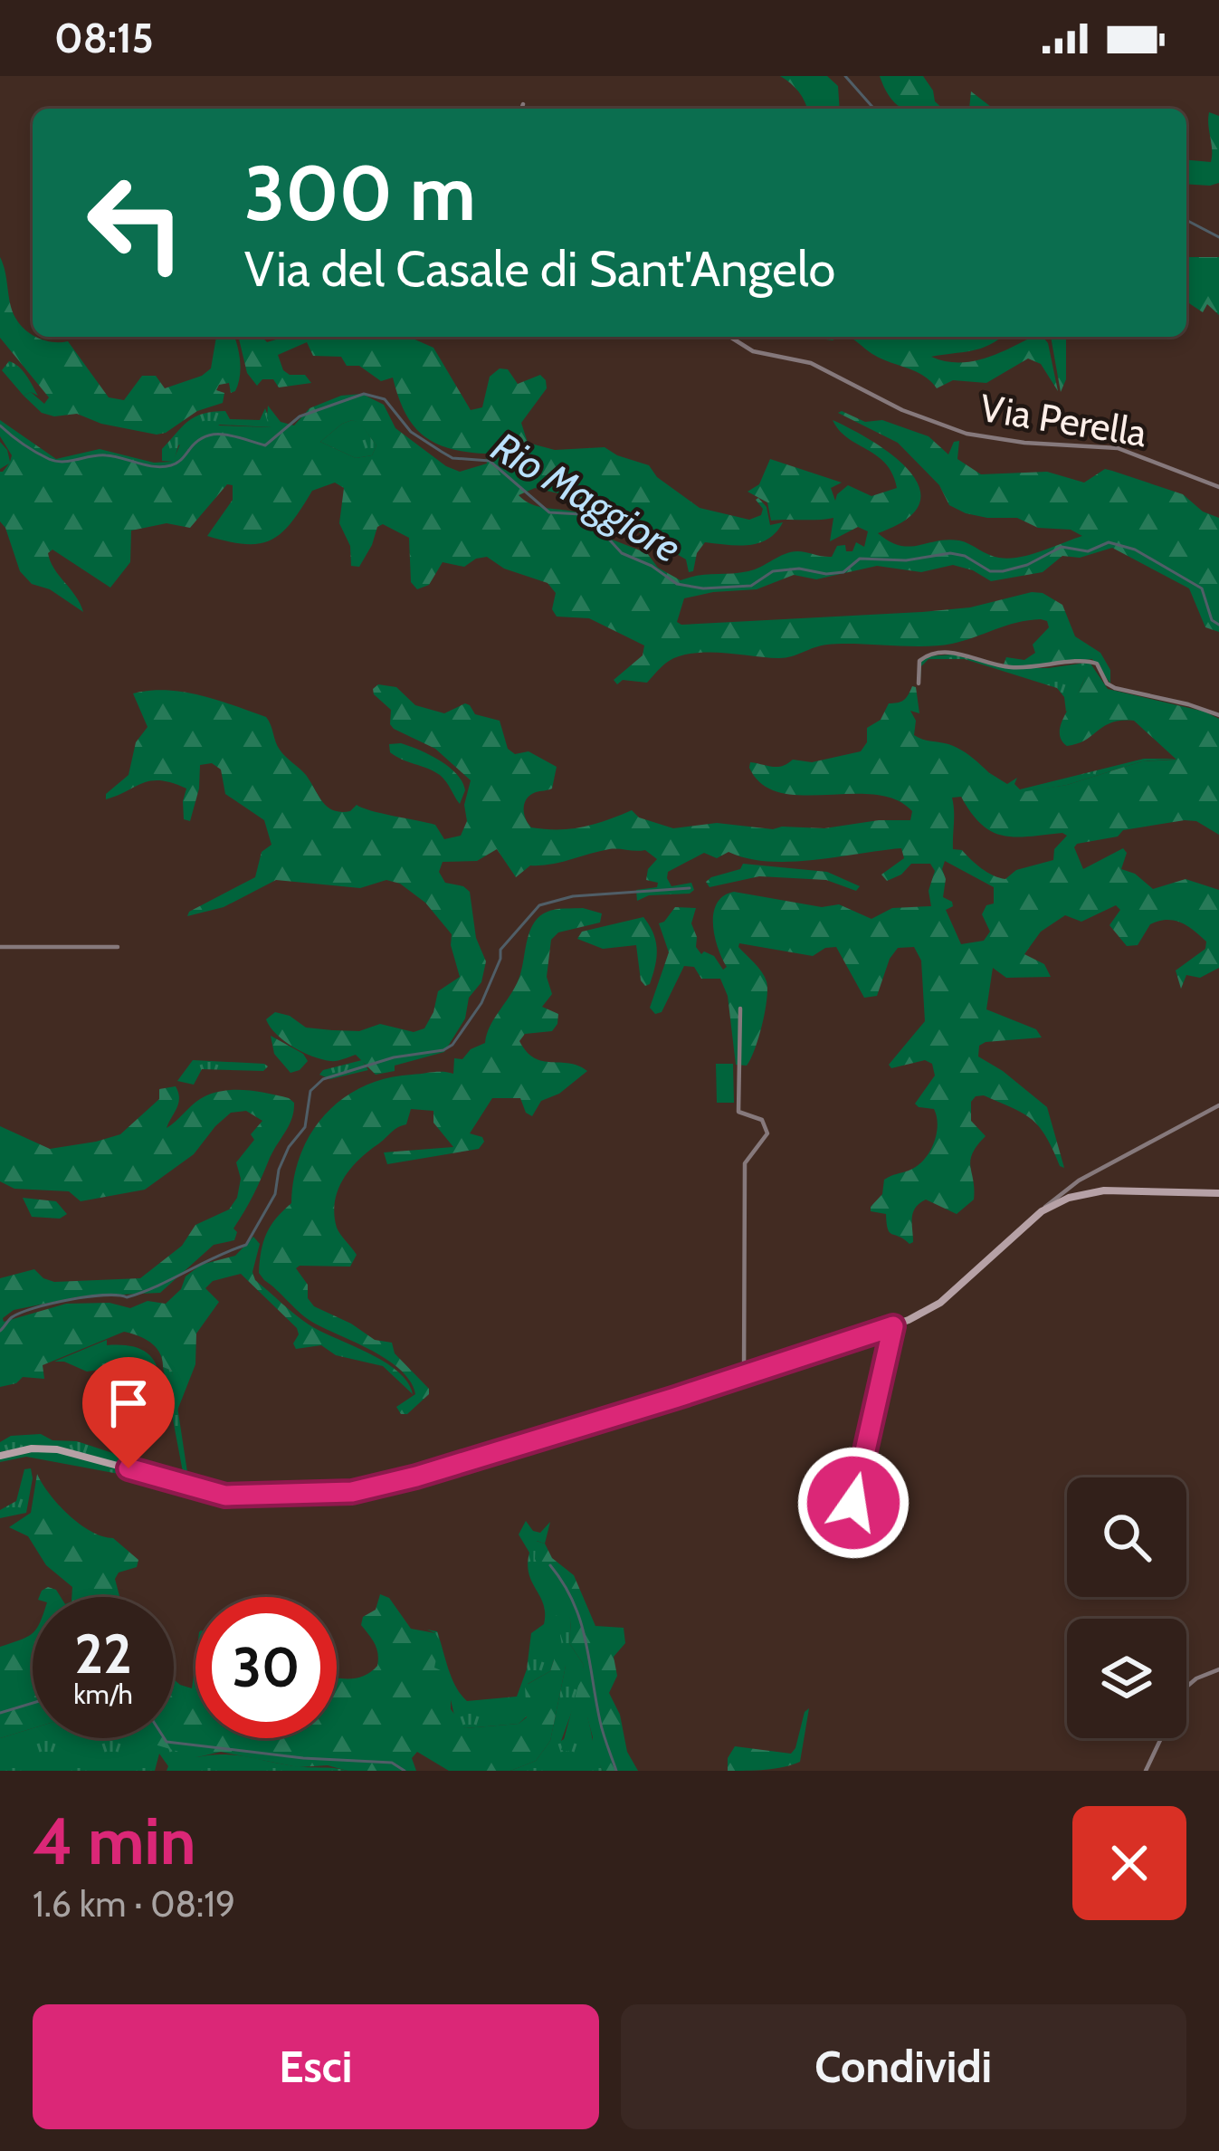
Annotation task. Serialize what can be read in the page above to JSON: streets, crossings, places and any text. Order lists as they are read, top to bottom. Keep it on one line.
{"streets":{"street":["Via Perella"]},"water":["Rio Maggiore"],"page":{"status":"08:15","turn":["300 m","Via del Casale di Sant'Angelo"],"speed":"22 km/h","limit":"30","heading":["4 min","1.6 km · 08:19"],"buttons":["Esci","Condividi"]}}
